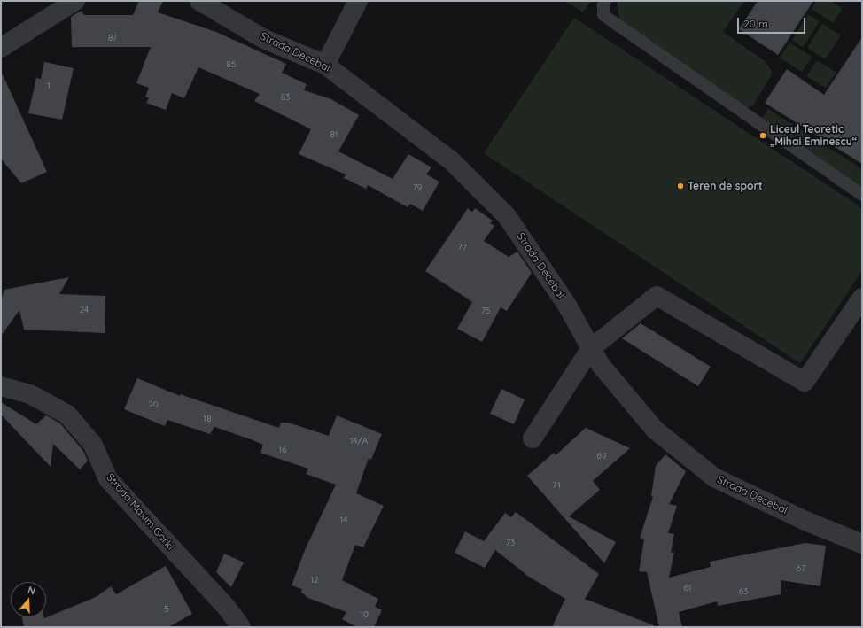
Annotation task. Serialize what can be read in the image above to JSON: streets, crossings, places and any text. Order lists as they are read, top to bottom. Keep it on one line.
{"streets":{"street":["Strada Decebal","Strada Maxim Gorki"]},"places":["Liceul Teoretic „Mihai Eminescu“","Teren de sport"],"house_numbers":["87","85","1","83","81","79","77","24","75","20","18","14/A","16","69","71","14","73","67","12","61","63","5","10"],"scale_bar":"20 m","north":"top"}
